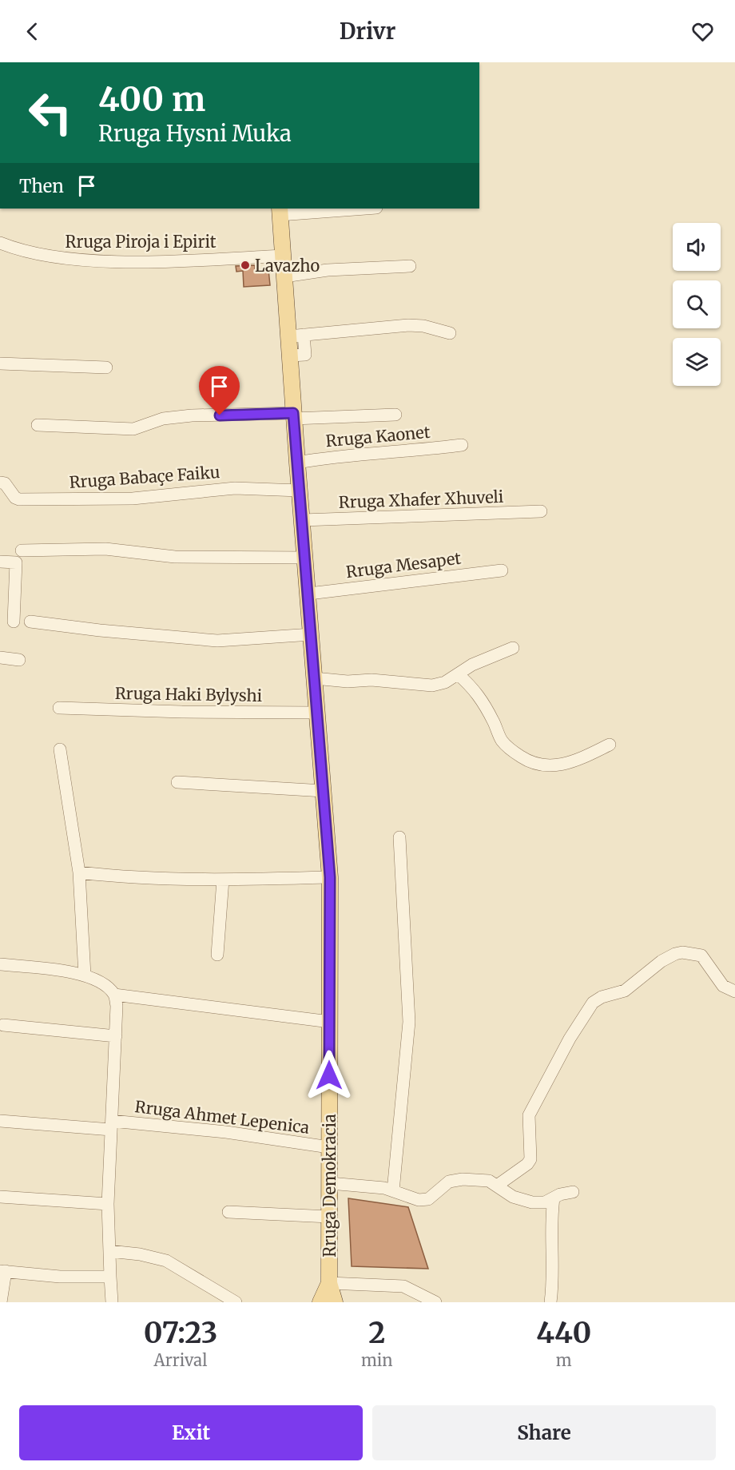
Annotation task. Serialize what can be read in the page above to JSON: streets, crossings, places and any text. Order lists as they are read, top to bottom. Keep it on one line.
{"streets":{"main road":["Rruga Demokracia"],"street":["Rruga Piroja i Epirit","Rruga Kaonet","Rruga Babaçe Faiku","Rruga Xhafer Xhuveli","Rruga Mesapet","Rruga Haki Bylyshi","Rruga Ahmet Lepenica"]},"crossings":[["Rruga Piroja i Epirit","Rruga Demokracia"],["Rruga Kaonet","Rruga Demokracia"],["Rruga Babaçe Faiku","Rruga Demokracia"],["Rruga Xhafer Xhuveli","Rruga Demokracia"],["Rruga Mesapet","Rruga Demokracia"],["Rruga Haki Bylyshi","Rruga Demokracia"],["Rruga Ahmet Lepenica","Rruga Demokracia"]],"places":["Lavazho"],"page":{"header":"Drivr","turn":["400 m","Rruga Hysni Muka"],"then":"Then","eta":["07:23","Arrival","2","min","440","m"],"buttons":["Exit","Share"]}}
